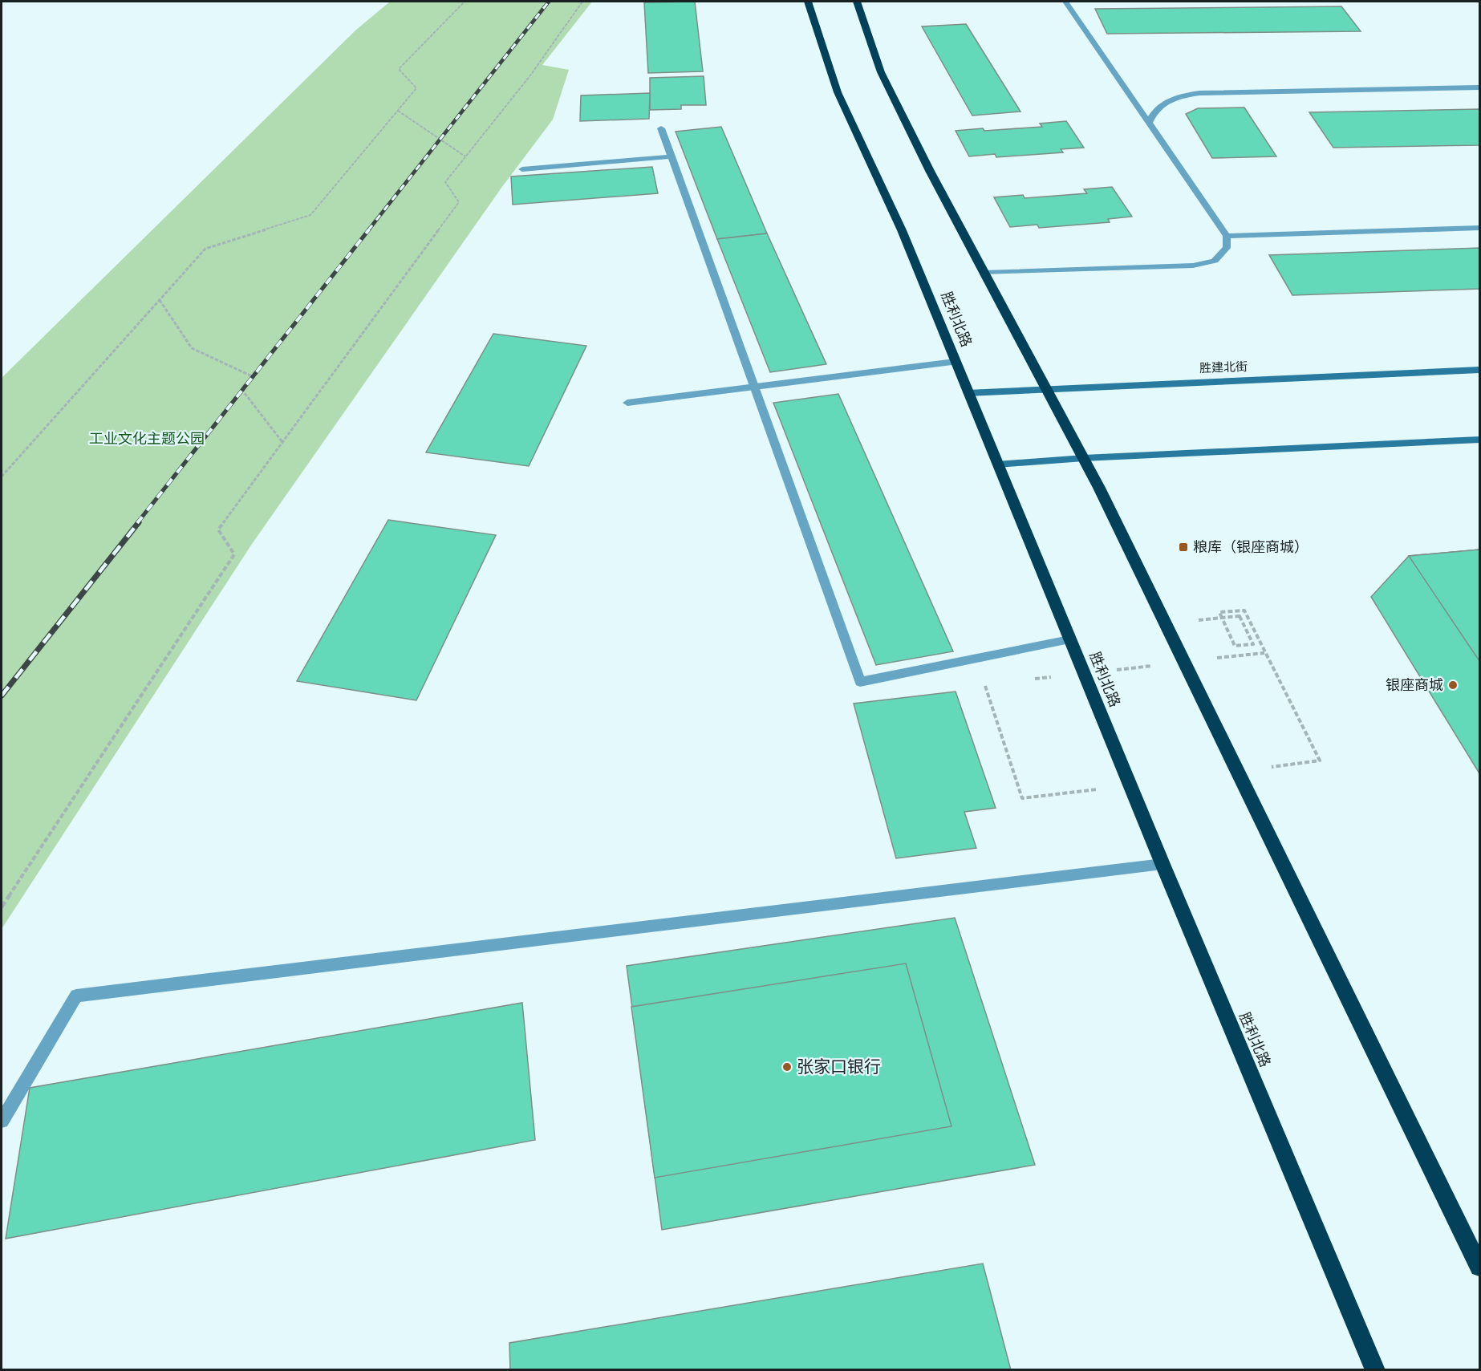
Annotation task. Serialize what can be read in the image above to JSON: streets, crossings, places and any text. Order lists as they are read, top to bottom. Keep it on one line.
{"streets":{"highway":["胜利北路"],"main road":["胜建北街"]},"crossings":[["胜利北路","胜建北街"]],"parks":["工业文化主题公园"],"places":{"transit":["粮库（银座商城）"],"other":["银座商城","张家口银行"]}}
